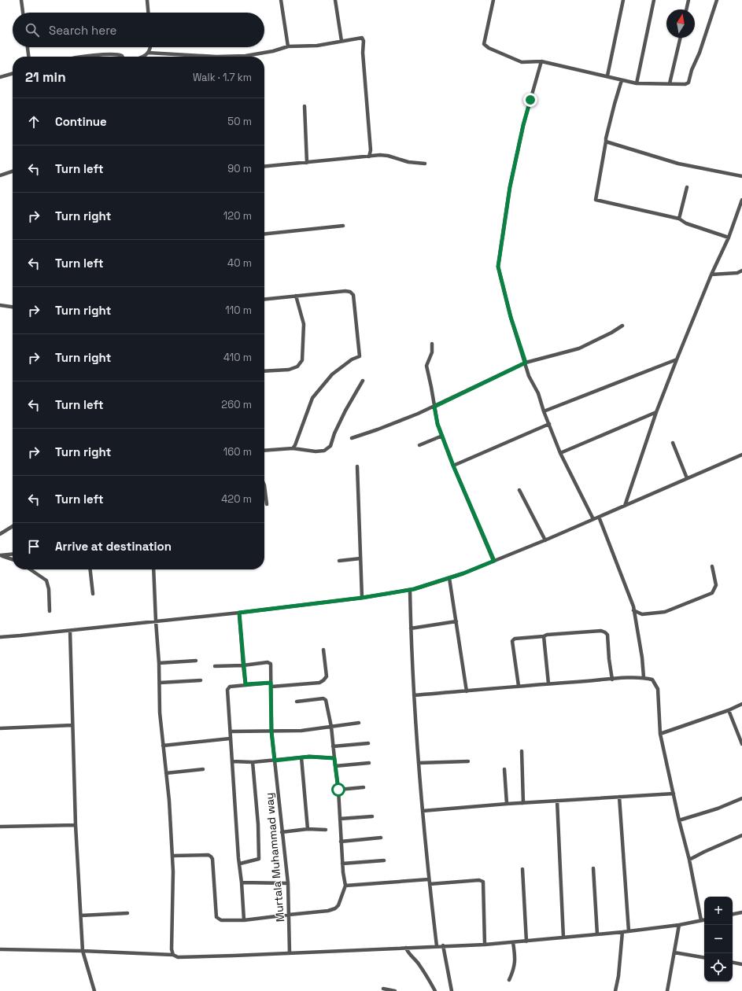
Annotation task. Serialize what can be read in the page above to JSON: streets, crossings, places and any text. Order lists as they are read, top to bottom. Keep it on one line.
{"streets":{"street":["Murtala Muhammad way"]},"north":"top","page":{"search":"Search here","heading":["21 min","Walk · 1.7 km"],"list":[["Continue","50 m"],["Turn left","90 m"],["Turn right","120 m"],["Turn left","40 m"],["Turn right","110 m"],["Turn right","410 m"],["Turn left","260 m"],["Turn right","160 m"],["Turn left","420 m"],"Arrive at destination"],"map_buttons":["+","−"]}}
